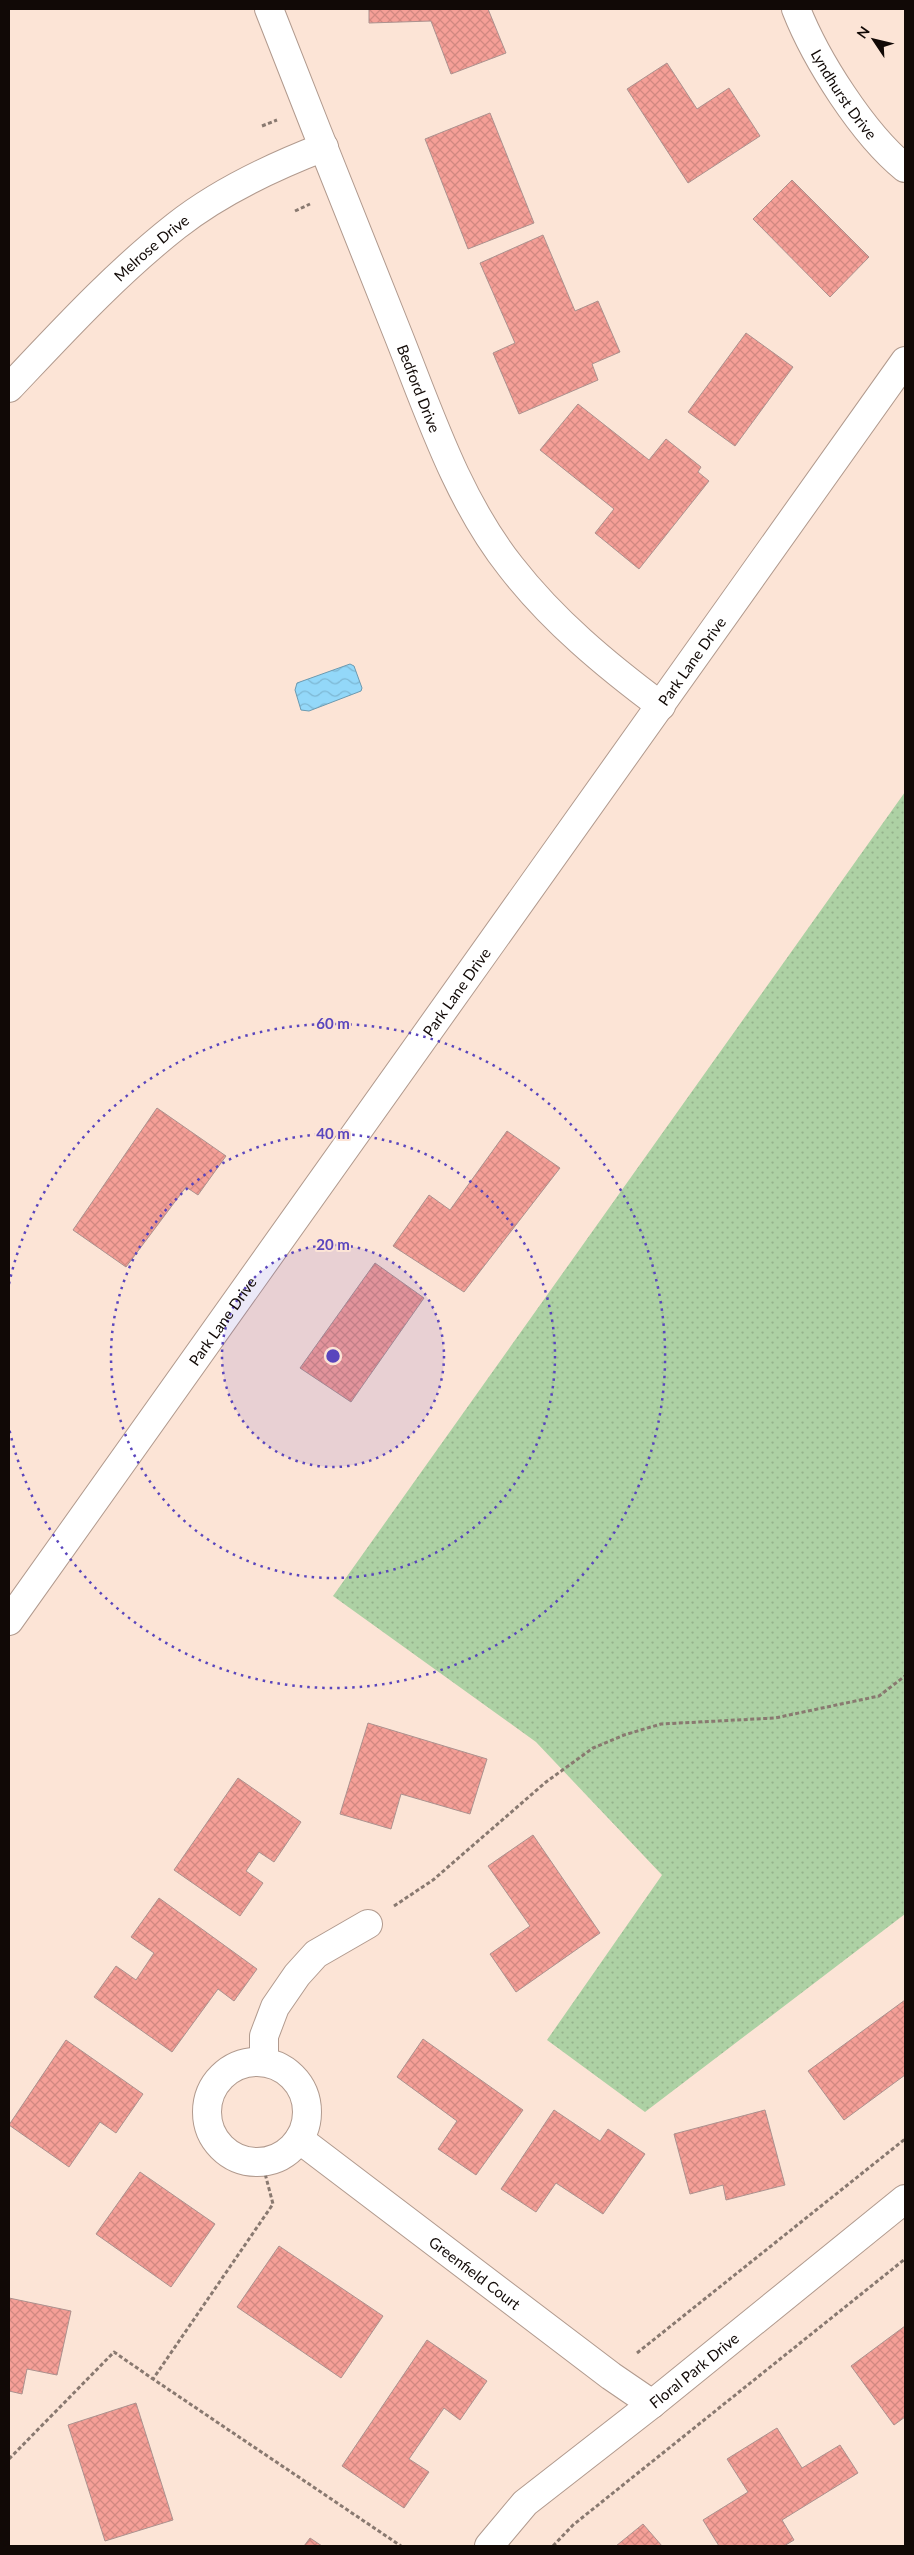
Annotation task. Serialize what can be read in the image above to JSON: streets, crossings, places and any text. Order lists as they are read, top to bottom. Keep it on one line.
{"streets":{"street":["Lyndhurst Drive","Melrose Drive","Bedford Drive","Park Lane Drive","Greenfield Court","Floral Park Drive"]},"crossings":[["Melrose Drive","Bedford Drive"],["Bedford Drive","Park Lane Drive"],["Greenfield Court","Floral Park Drive"]],"north":"top left","rings":["60 m","40 m","20 m"]}
